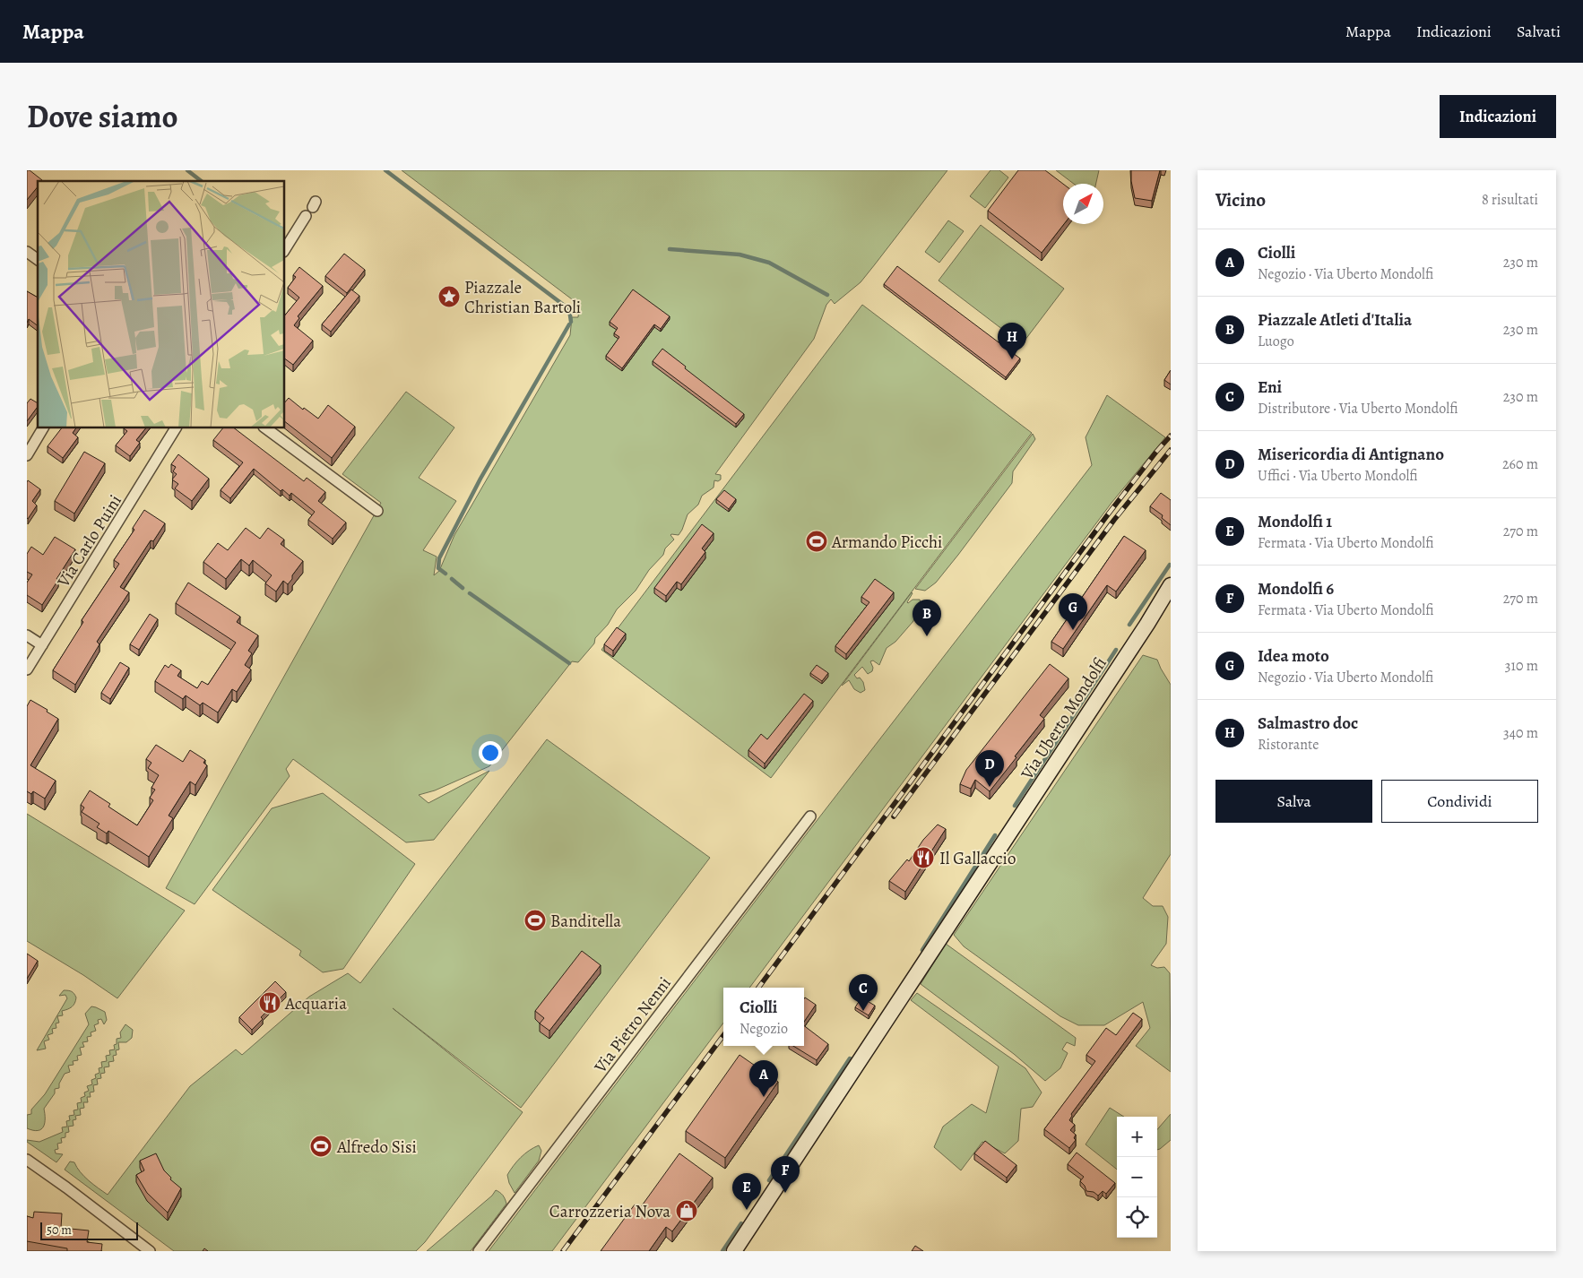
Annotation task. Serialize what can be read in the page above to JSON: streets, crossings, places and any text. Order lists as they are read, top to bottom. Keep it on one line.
{"streets":{"main road":["Via Uberto Mondolfi"],"street":["Via Carlo Puini","Via Pietro Nenni"]},"places":{"place":["Piazzale Christian Bartoli"],"sports":["Armando Picchi","Banditella","Alfredo Sisi"],"restaurant":["Il Gallaccio","Acquaria"],"shop":["Carrozzeria Nova"]},"scale_bar":"50 m","north":"top right","page":{"header":"Mappa","nav":["Mappa","Indicazioni","Salvati"],"title":"Dove siamo","buttons":["Indicazioni",["Salva","Condividi"]],"heading":["Vicino","8 risultati"],"list":[{"mark":"A","name":"Ciolli","note":"Negozio · Via Uberto Mondolfi","value":"230 m"},{"mark":"B","name":"Piazzale Atleti d'Italia","note":"Luogo","value":"230 m"},{"mark":"C","name":"Eni","note":"Distributore · Via Uberto Mondolfi","value":"230 m"},{"mark":"D","name":"Misericordia di Antignano","note":"Uffici · Via Uberto Mondolfi","value":"260 m"},{"mark":"E","name":"Mondolfi 1","note":"Fermata · Via Uberto Mondolfi","value":"270 m"},{"mark":"F","name":"Mondolfi 6","note":"Fermata · Via Uberto Mondolfi","value":"270 m"},{"mark":"G","name":"Idea moto","note":"Negozio · Via Uberto Mondolfi","value":"310 m"},{"mark":"H","name":"Salmastro doc","note":"Ristorante","value":"340 m"}],"pins":["H","G","B","D","C","A","F","E"],"popup":["Ciolli","Negozio"],"map_buttons":["+","−"],"scale":"50 m"}}
